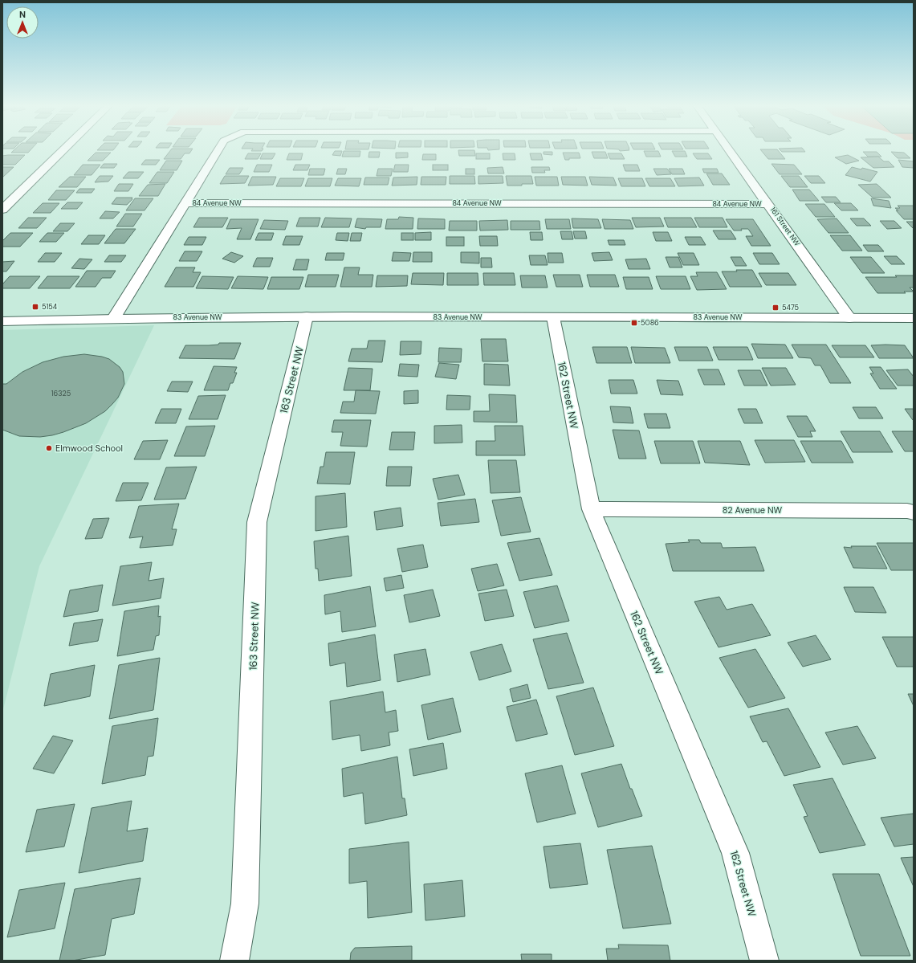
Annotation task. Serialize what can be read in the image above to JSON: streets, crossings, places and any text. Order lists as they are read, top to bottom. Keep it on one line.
{"streets":{"street":["84 Avenue NW","161 Street NW","83 Avenue NW","163 Street NW","162 Street NW","82 Avenue NW"]},"crossings":[["84 Avenue NW","161 Street NW"],["161 Street NW","83 Avenue NW"],["83 Avenue NW","163 Street NW"],["83 Avenue NW","162 Street NW"],["162 Street NW","82 Avenue NW"]],"places":{"transit":["5154","5475","5086"],"other":["Elmwood School"]},"house_numbers":["16325"],"north":"top"}
